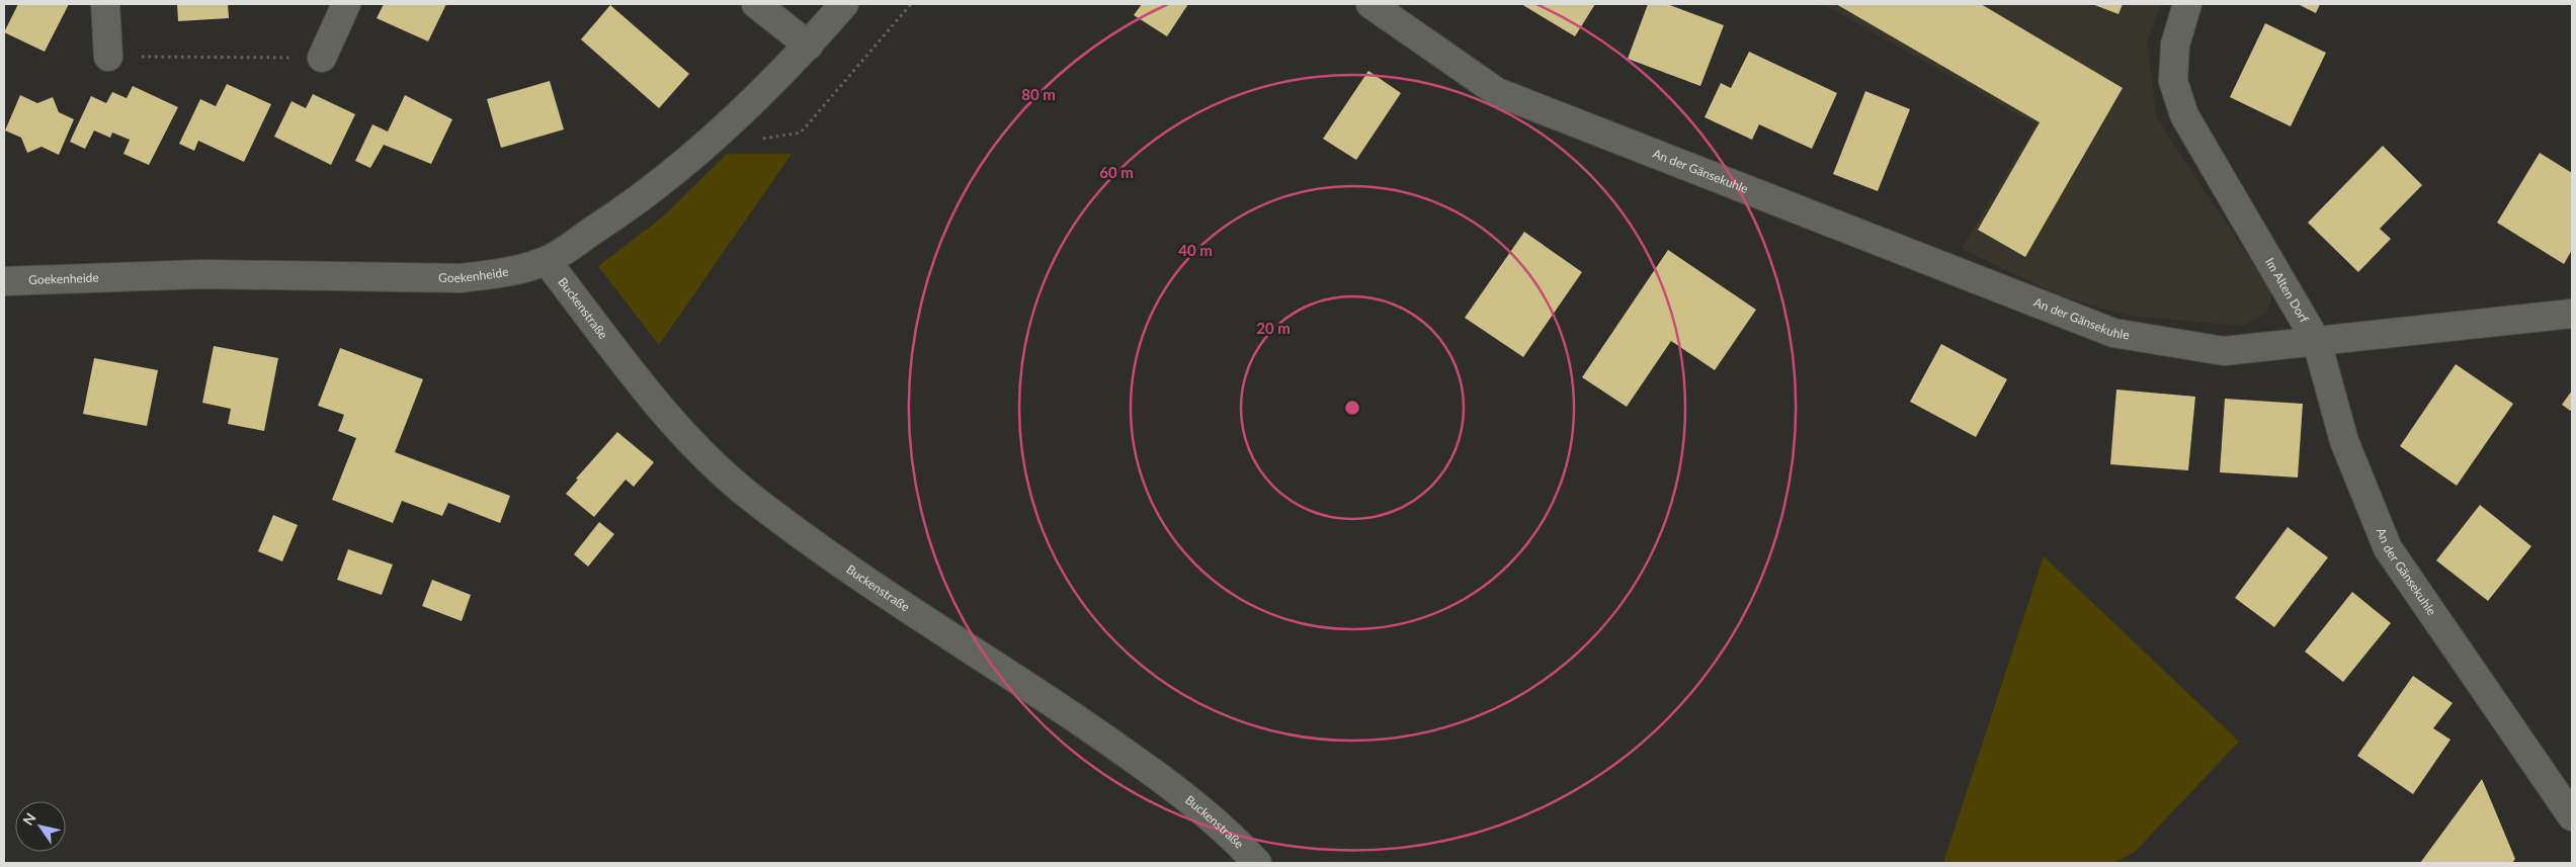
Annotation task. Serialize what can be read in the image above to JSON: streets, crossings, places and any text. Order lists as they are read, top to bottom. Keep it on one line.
{"streets":{"street":["An der Gänsekuhle","Goekenheide","Im Alten Dorf","Buckenstraße"]},"crossings":[["An der Gänsekuhle","Im Alten Dorf"],["Goekenheide","Buckenstraße"]],"north":"top left","rings":["80 m","60 m","40 m","20 m"]}
